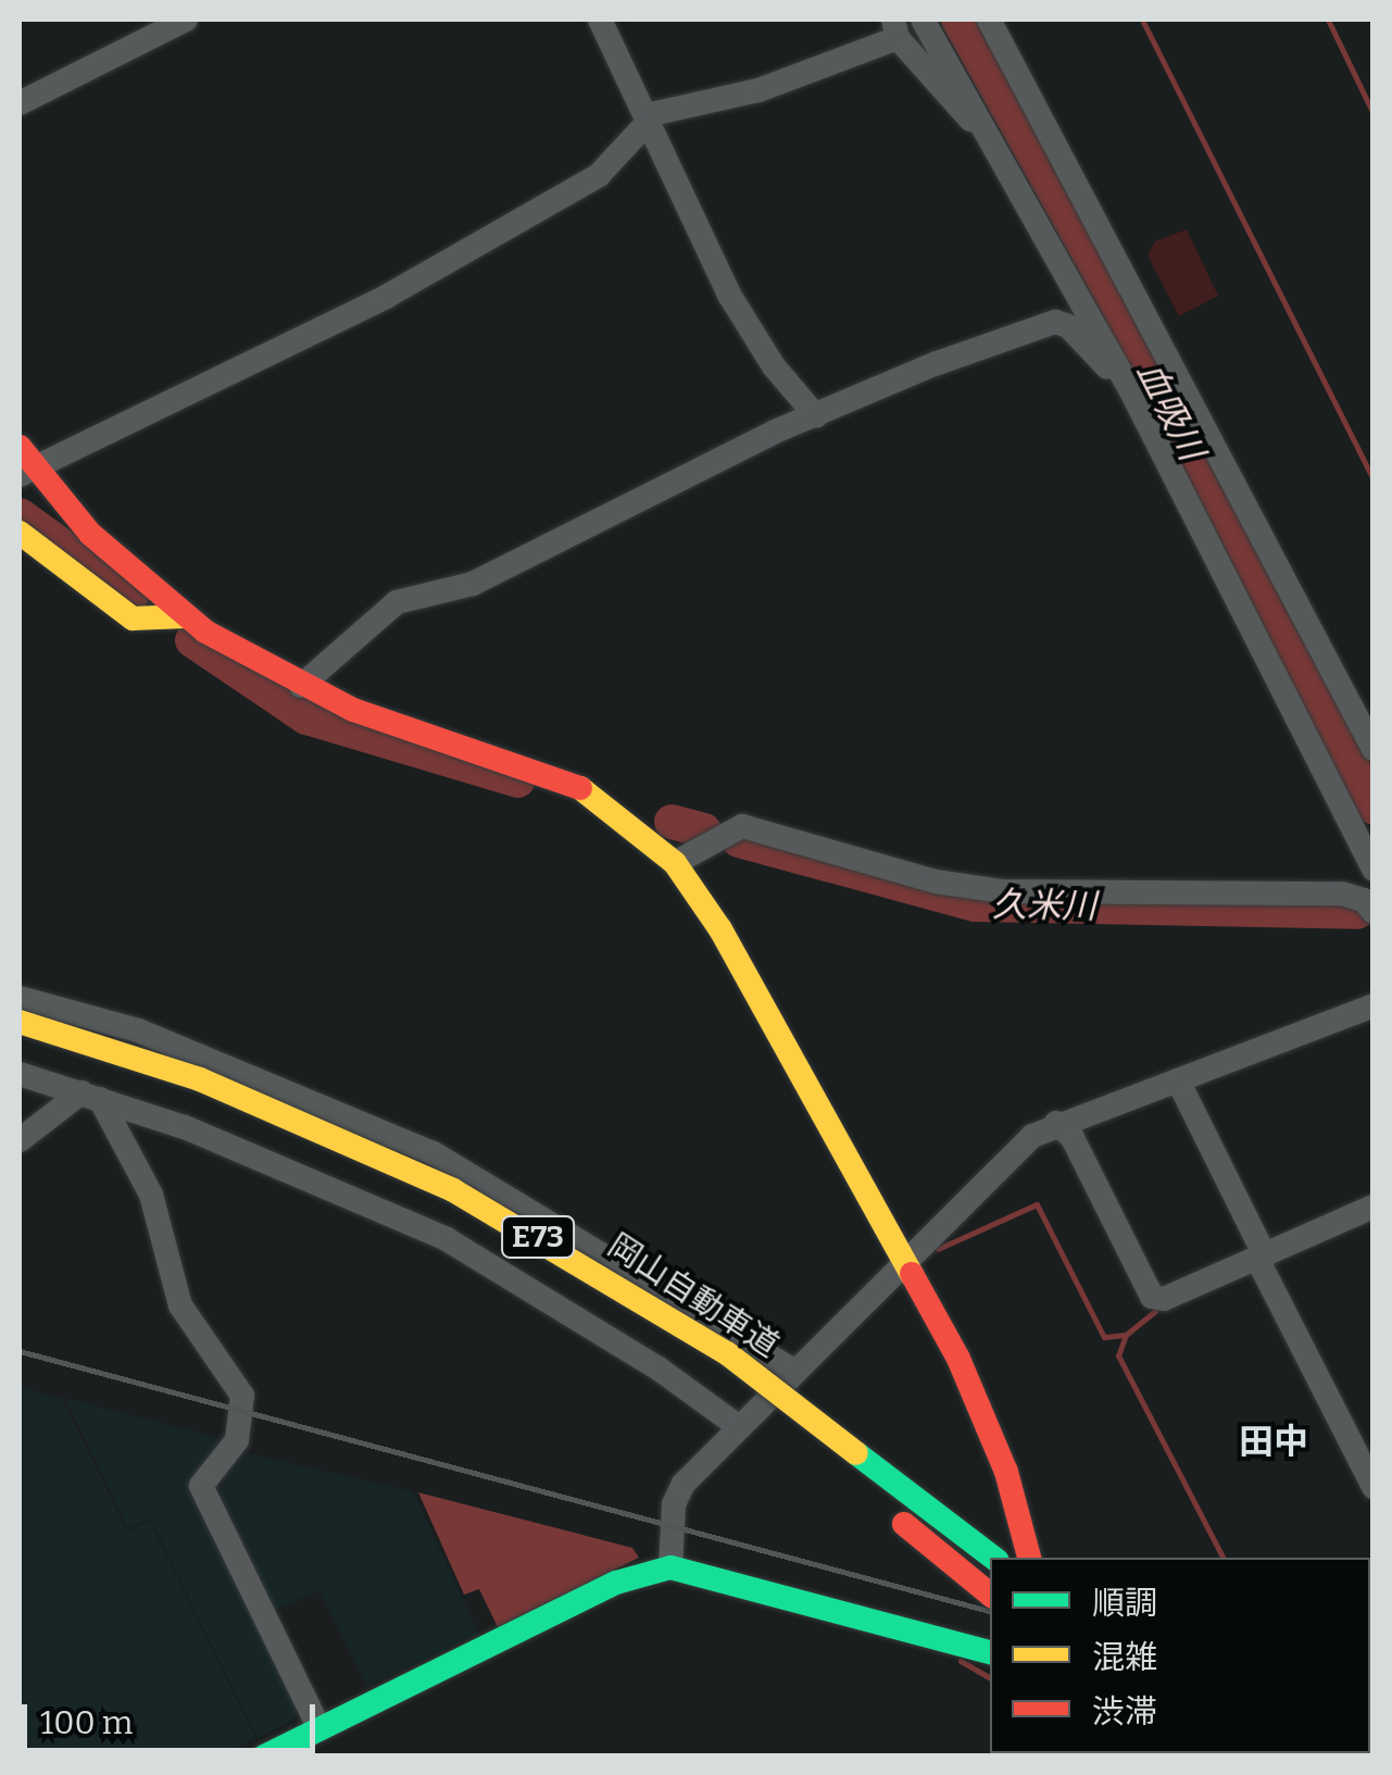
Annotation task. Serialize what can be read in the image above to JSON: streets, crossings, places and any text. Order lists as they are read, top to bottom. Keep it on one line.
{"streets":{"main road":["E73","岡山自動車道"]},"districts":["田中"],"water":["血吸川","久米川"],"legend":["順調","混雑","渋滞"],"scale_bar":"100 m"}
